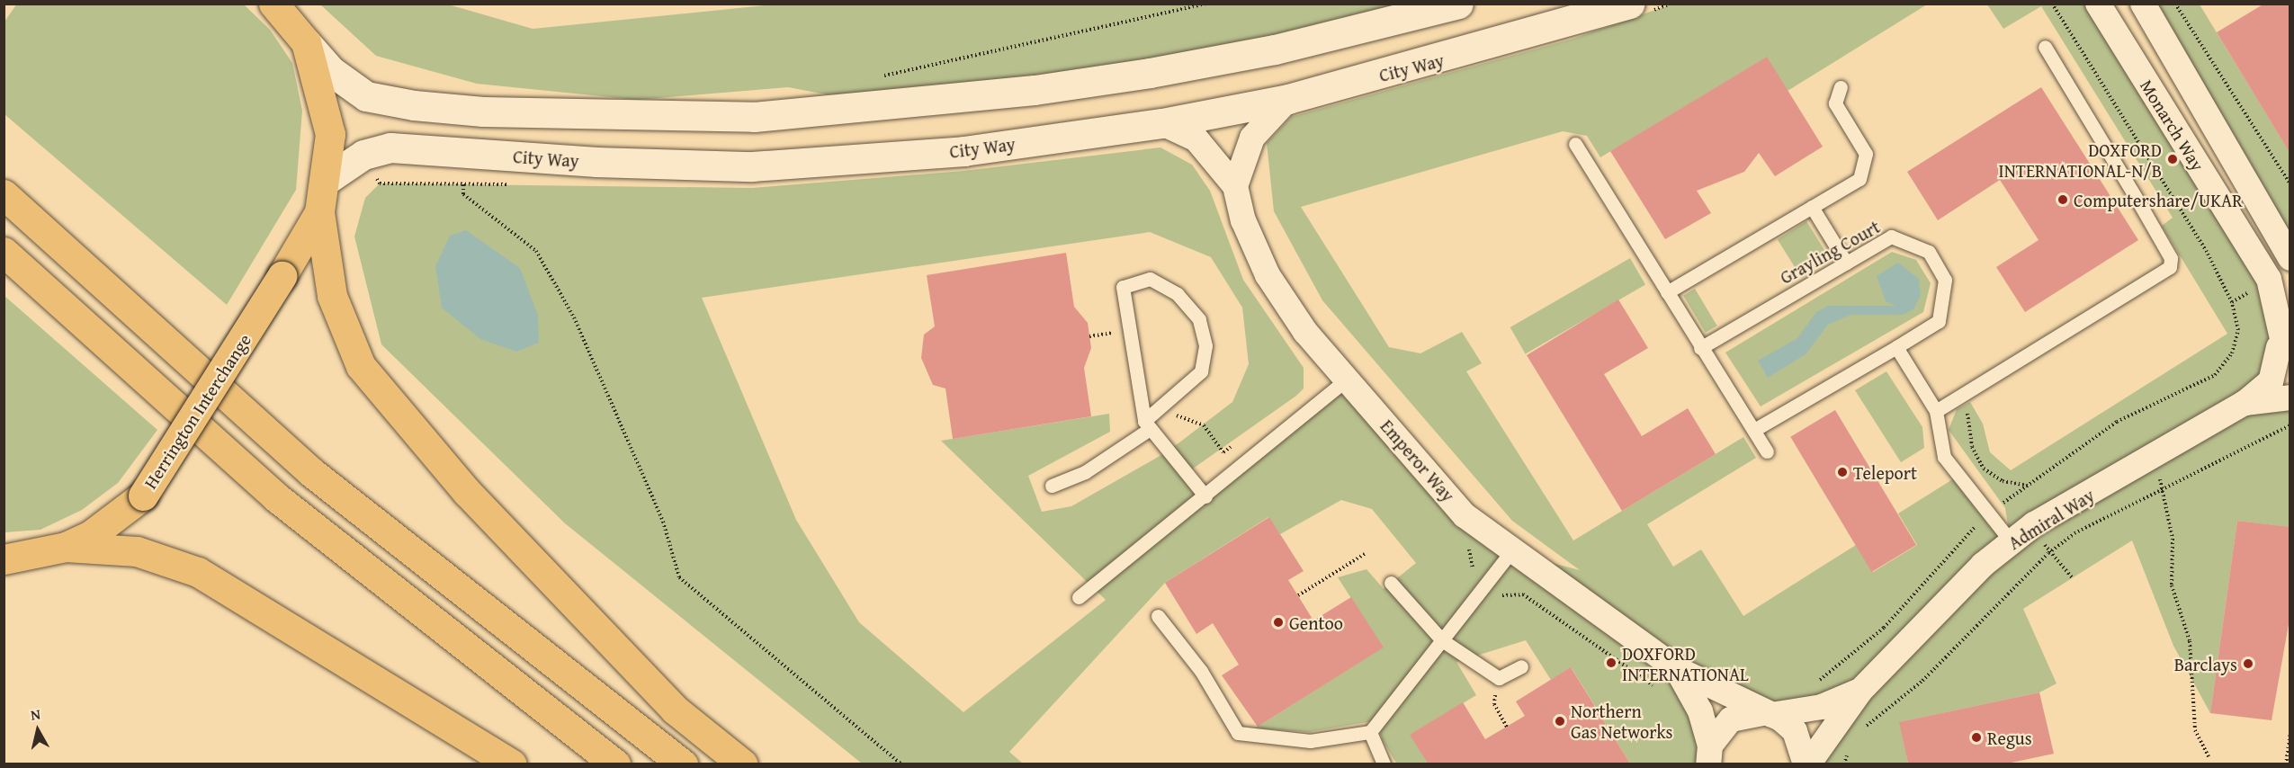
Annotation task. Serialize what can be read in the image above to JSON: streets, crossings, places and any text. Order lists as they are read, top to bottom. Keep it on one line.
{"streets":{"highway":["Herrington Interchange"],"main road":["City Way"],"street":["Monarch Way","Emperor Way","Admiral Way"],"lane":["Grayling Court"]},"crossings":[["City Way","Emperor Way"],["Monarch Way","Admiral Way"],["Emperor Way","Admiral Way"]],"places":["DOXFORD INTERNATIONAL-N/B","Computershare/UKAR","Teleport","Gentoo","DOXFORD INTERNATIONAL","Barclays","Northern Gas Networks","Regus"],"north":"top"}
